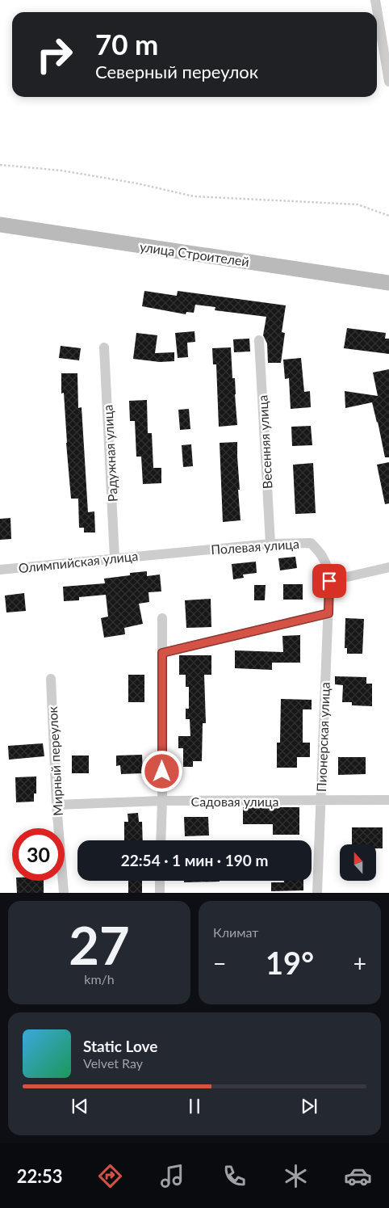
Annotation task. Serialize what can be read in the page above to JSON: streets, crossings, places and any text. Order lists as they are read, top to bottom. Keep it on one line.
{"streets":{"main road":["улица Строителей"],"street":["Весенняя улица","Радужная улица","Полевая улица","Олимпийская улица","Пионерская улица","Мирный переулок","Садовая улица"]},"crossings":[["Весенняя улица","Полевая улица"],["Радужная улица","Олимпийская улица"],["Полевая улица","Олимпийская улица"],["Полевая улица","Пионерская улица"],["Пионерская улица","Садовая улица"],["Мирный переулок","Садовая улица"]],"north":"top","page":{"turn":["70 m","Северный переулок"],"limit":"30","trip":"22:54 · 1 мин · 190 m","tile":[["27","km/h"],"Климат"],"heat":["−","19°","+"],"song":["Static Love","Velvet Ray"],"tabs":"22:53"}}
